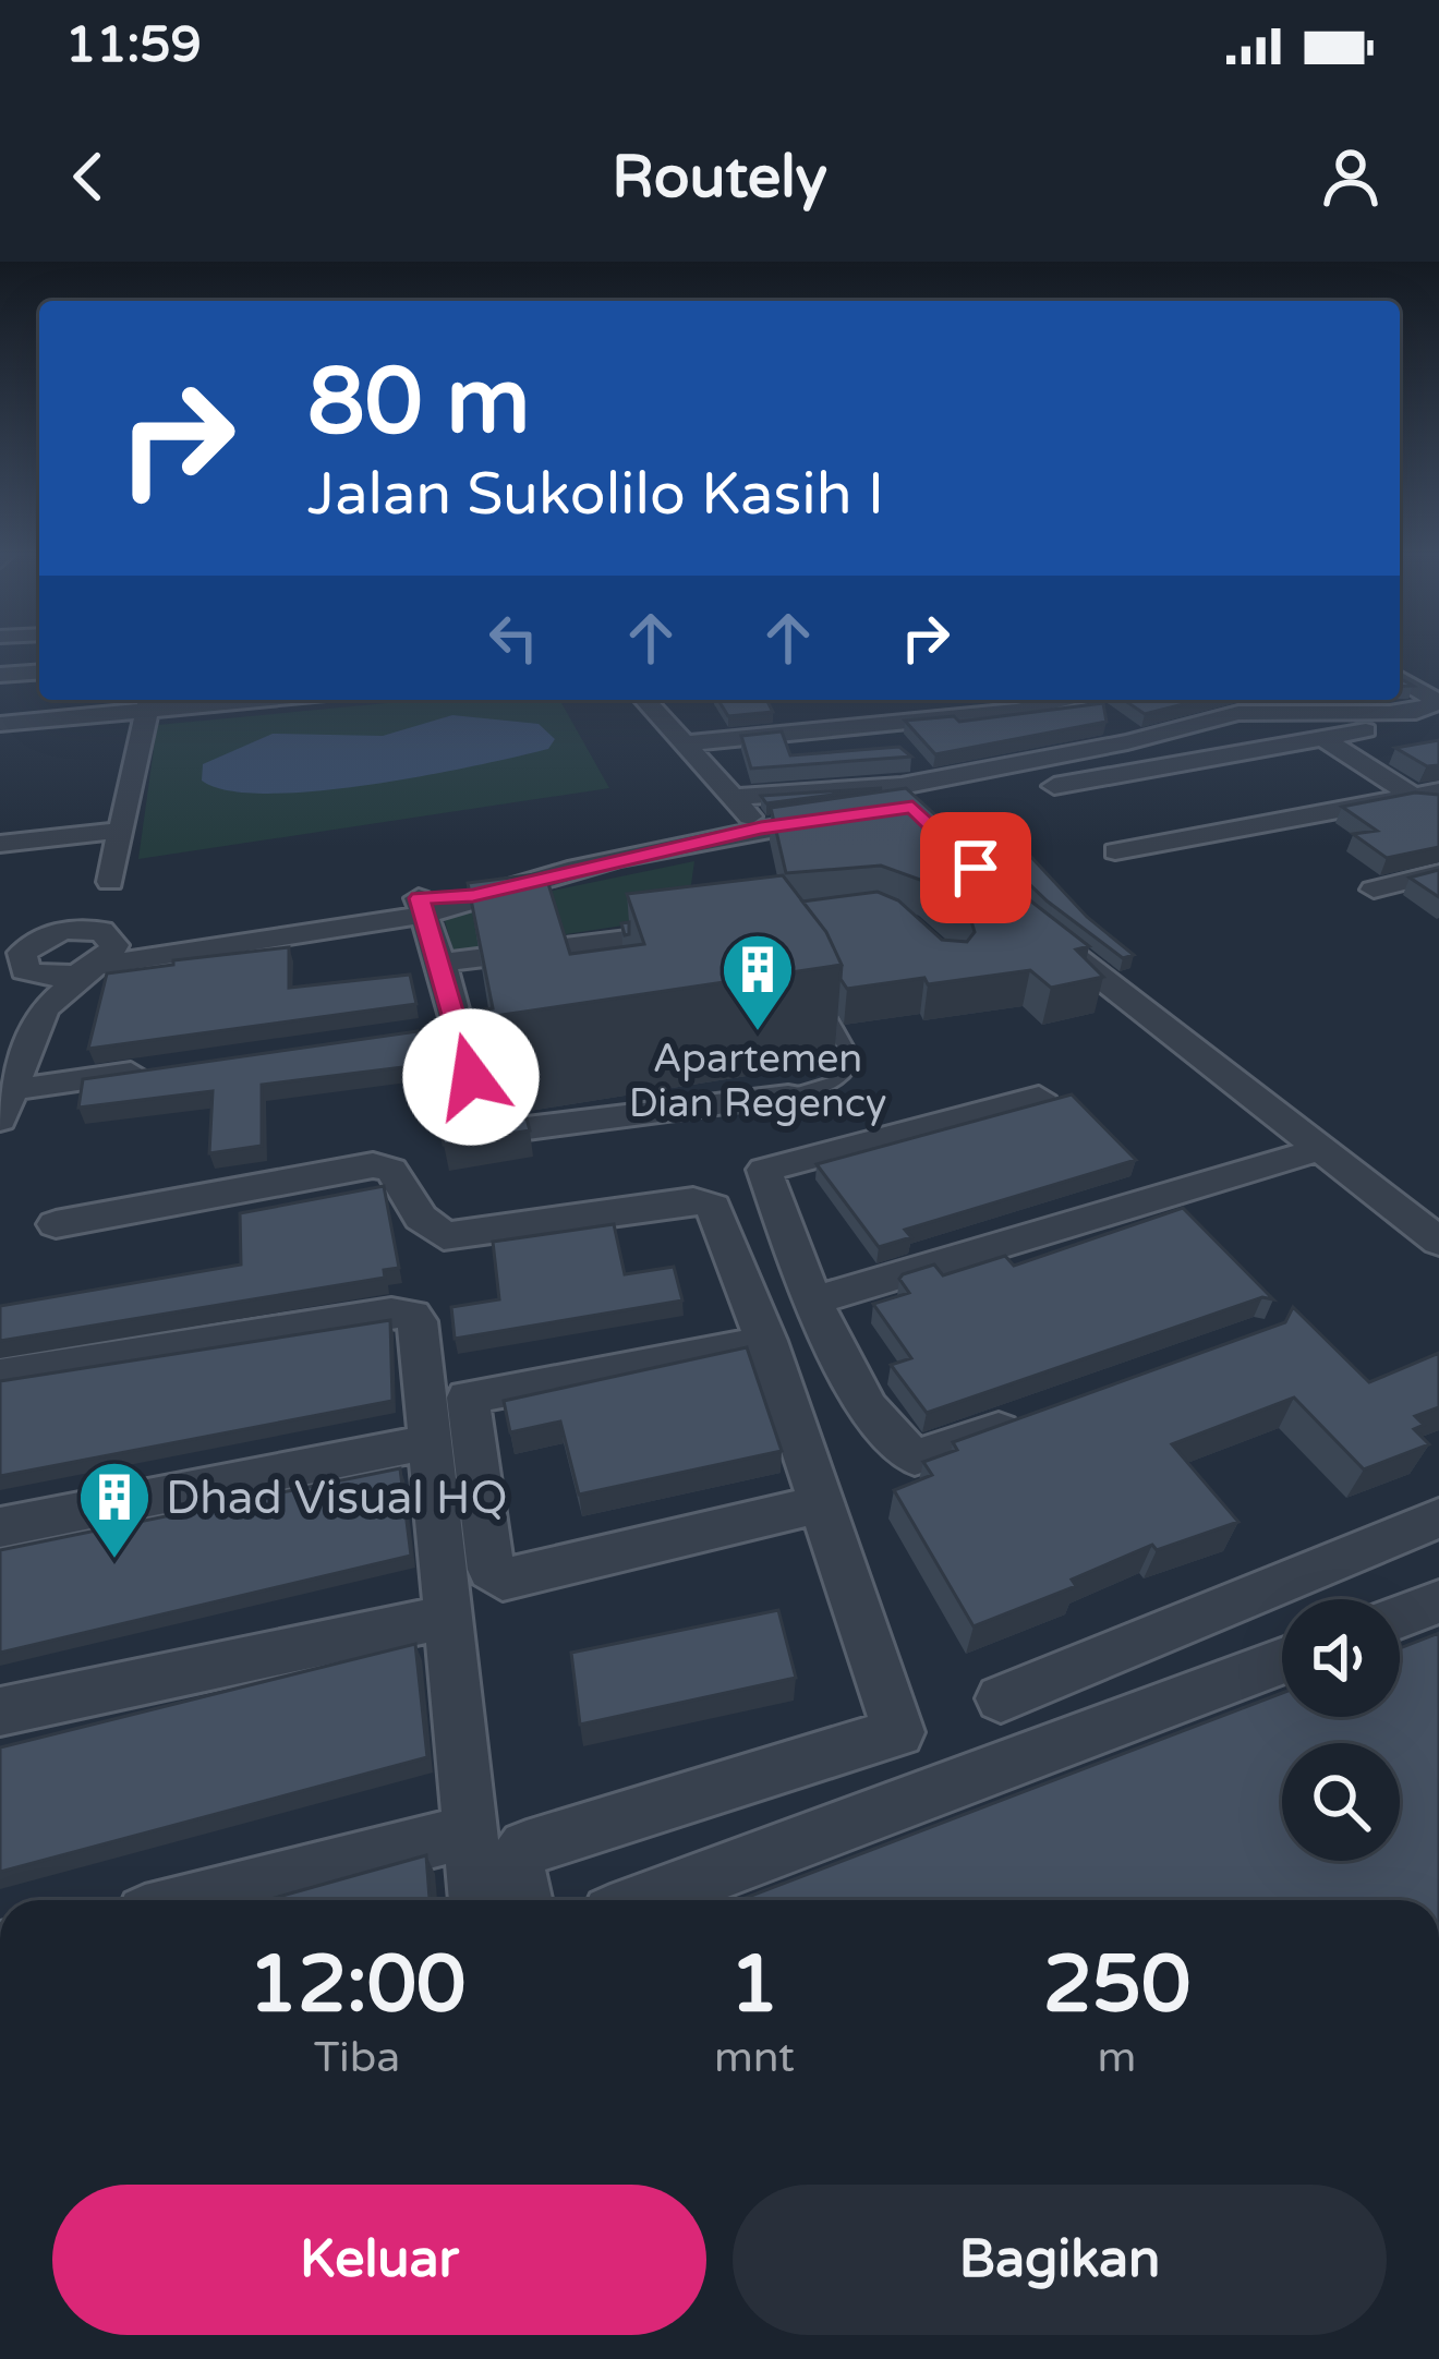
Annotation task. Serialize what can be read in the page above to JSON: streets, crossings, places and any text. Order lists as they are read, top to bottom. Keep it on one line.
{"places":{"building":["Apartemen Dian Regency","Dhad Visual HQ"]},"page":{"status":"11:59","header":"Routely","turn":["80 m","Jalan Sukolilo Kasih I"],"eta":["12:00","Tiba","1","mnt","250","m"],"buttons":["Keluar","Bagikan"]}}
